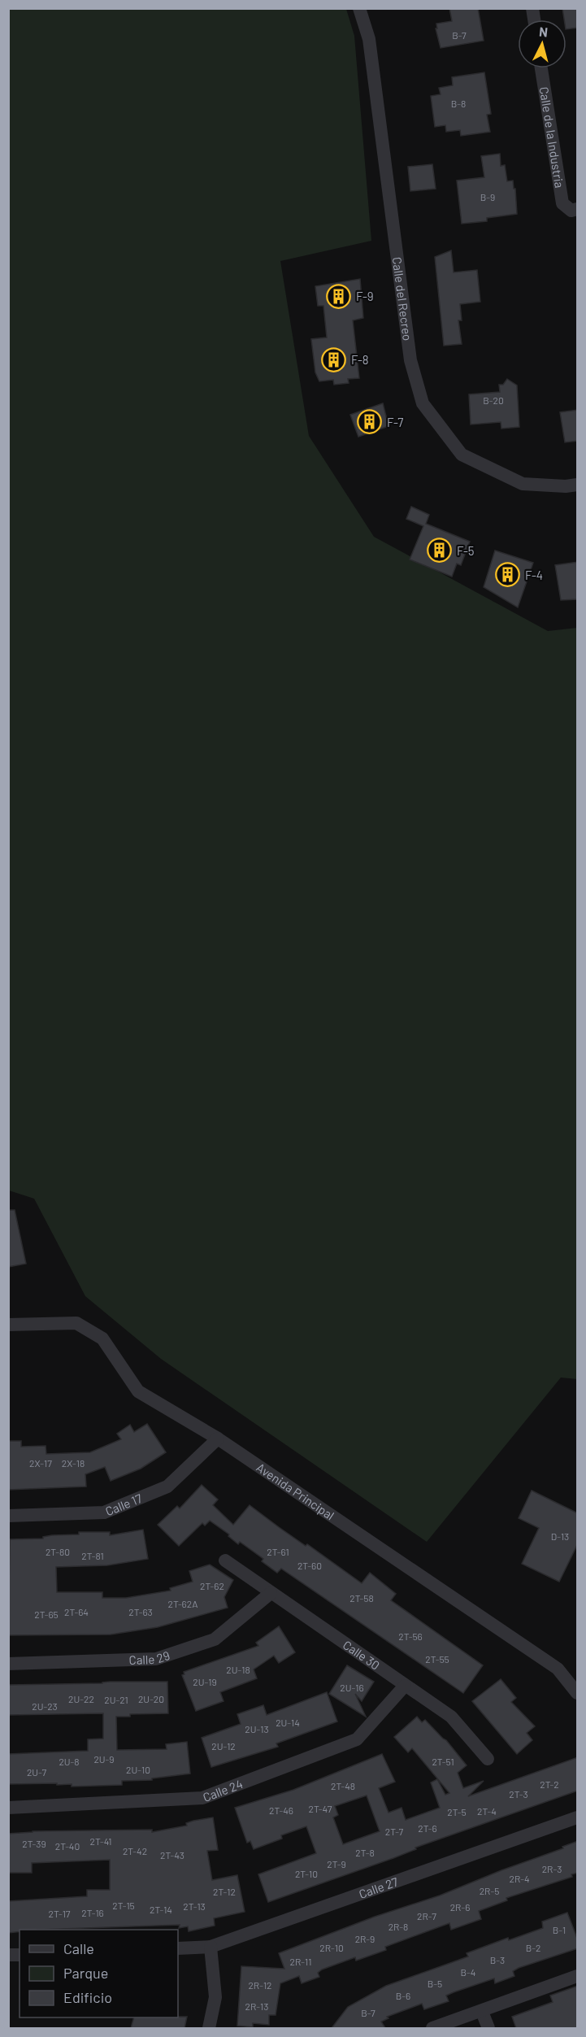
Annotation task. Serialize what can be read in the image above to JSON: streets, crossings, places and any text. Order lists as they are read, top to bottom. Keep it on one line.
{"streets":{"street":["Calle de la Industria","Calle del Recreo","Avenida Principal","Calle 17","Calle 30","Calle 29","Calle 24","Calle 27"]},"crossings":[["Avenida Principal","Calle 17"],["Calle 30","Calle 29"],["Calle 30","Calle 24"]],"places":{"building":["F-9","F-8","F-7","F-5","F-4"]},"house_numbers":["B-7","B-8","B-9","B-20","2X-17","2X-18","D-13","2T-80","2T-61","2T-81","2T-60","2T-62","2T-58","2T-62A","2T-64","2T-63","2T-65","2T-56","2T-55","2U-18","2U-19","2U-16","2U-22","2U-20","2U-21","2U-23","2U-14","2U-13","2U-12","2U-9","2U-8","2T-51","2U-10","2U-7","2T-2","2T-48","2T-3","2T-47","2T-46","2T-4","2T-5","2T-6","2T-7","2T-41","2T-39","2T-40","2T-42","2T-8","2T-43","2T-9","2R-3","2T-10","2R-4","2R-5","2T-12","2T-15","2T-13","2R-6","2T-14","2T-16","2T-17","2R-7","2R-8","B-1","2R-9","2R-10","B-2","B-3","2R-11","B-4","B-5","2R-12","B-6","2R-13","B-7"],"legend":["Calle","Parque","Edificio"],"north":"top"}
